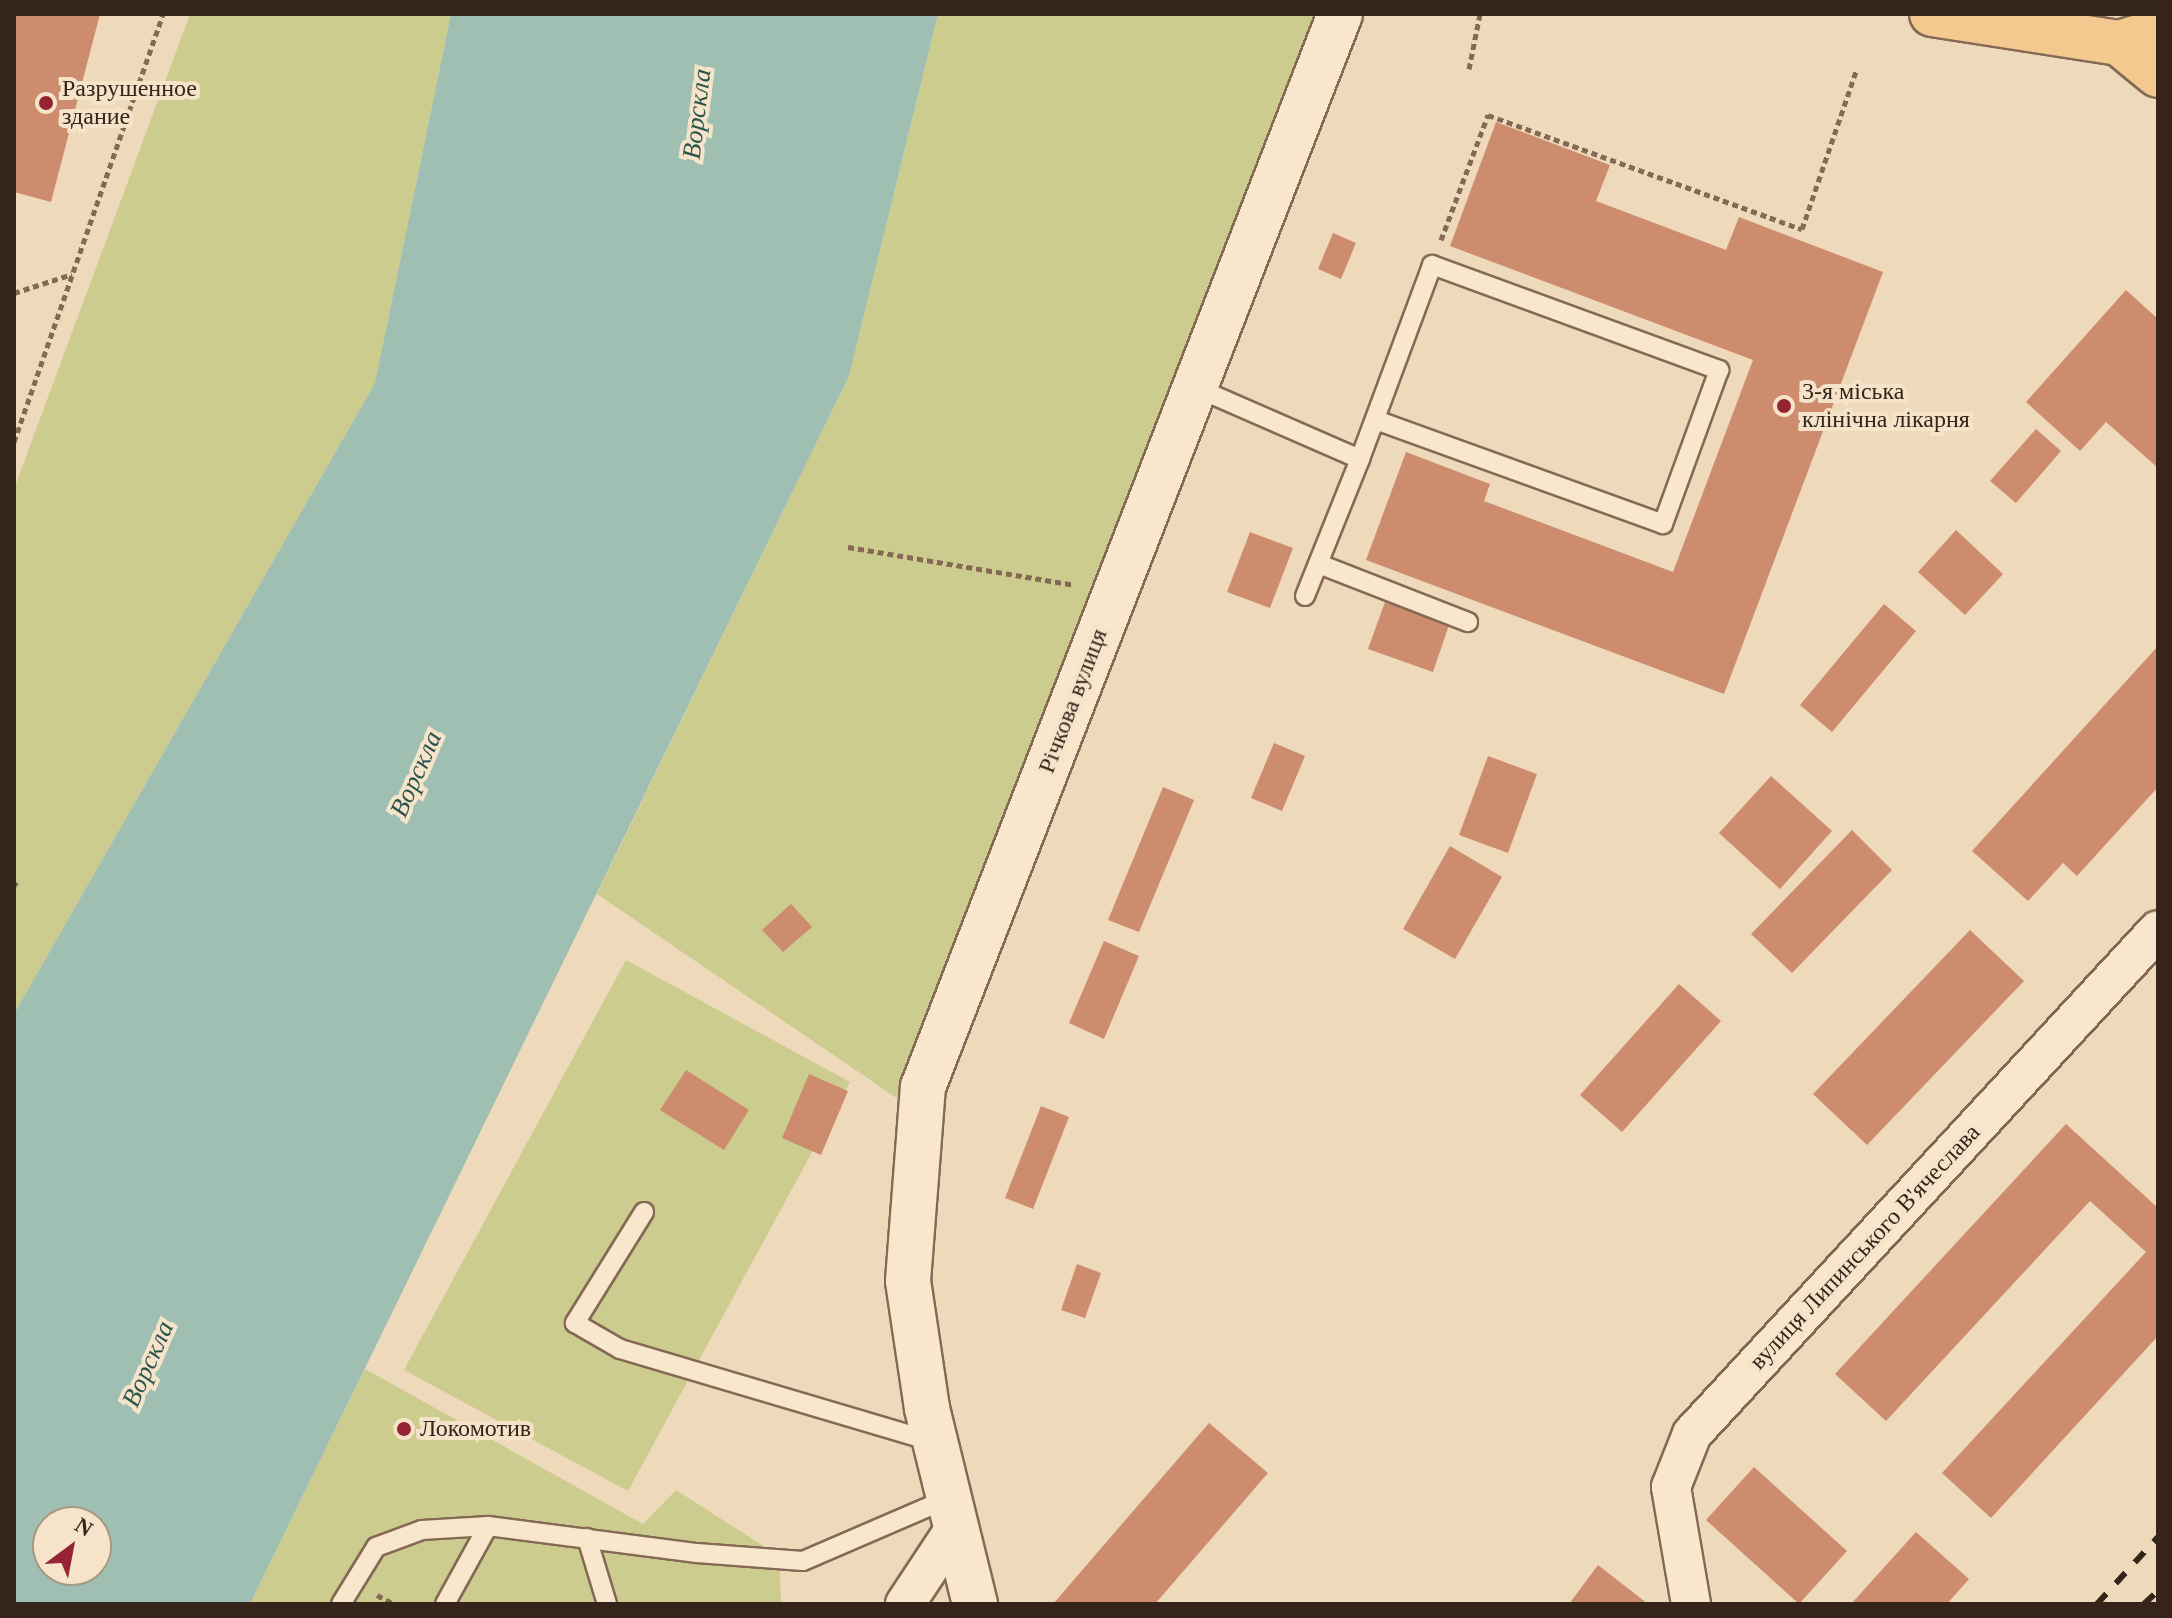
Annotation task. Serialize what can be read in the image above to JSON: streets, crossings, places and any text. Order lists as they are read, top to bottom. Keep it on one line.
{"streets":{"street":["Річкова вулиця","вулиця Липинського В'ячеслава"]},"water":["Ворскла"],"places":["Разрушенное здание","3-я міська клінічна лікарня","Локомотив"],"north":"top right"}
